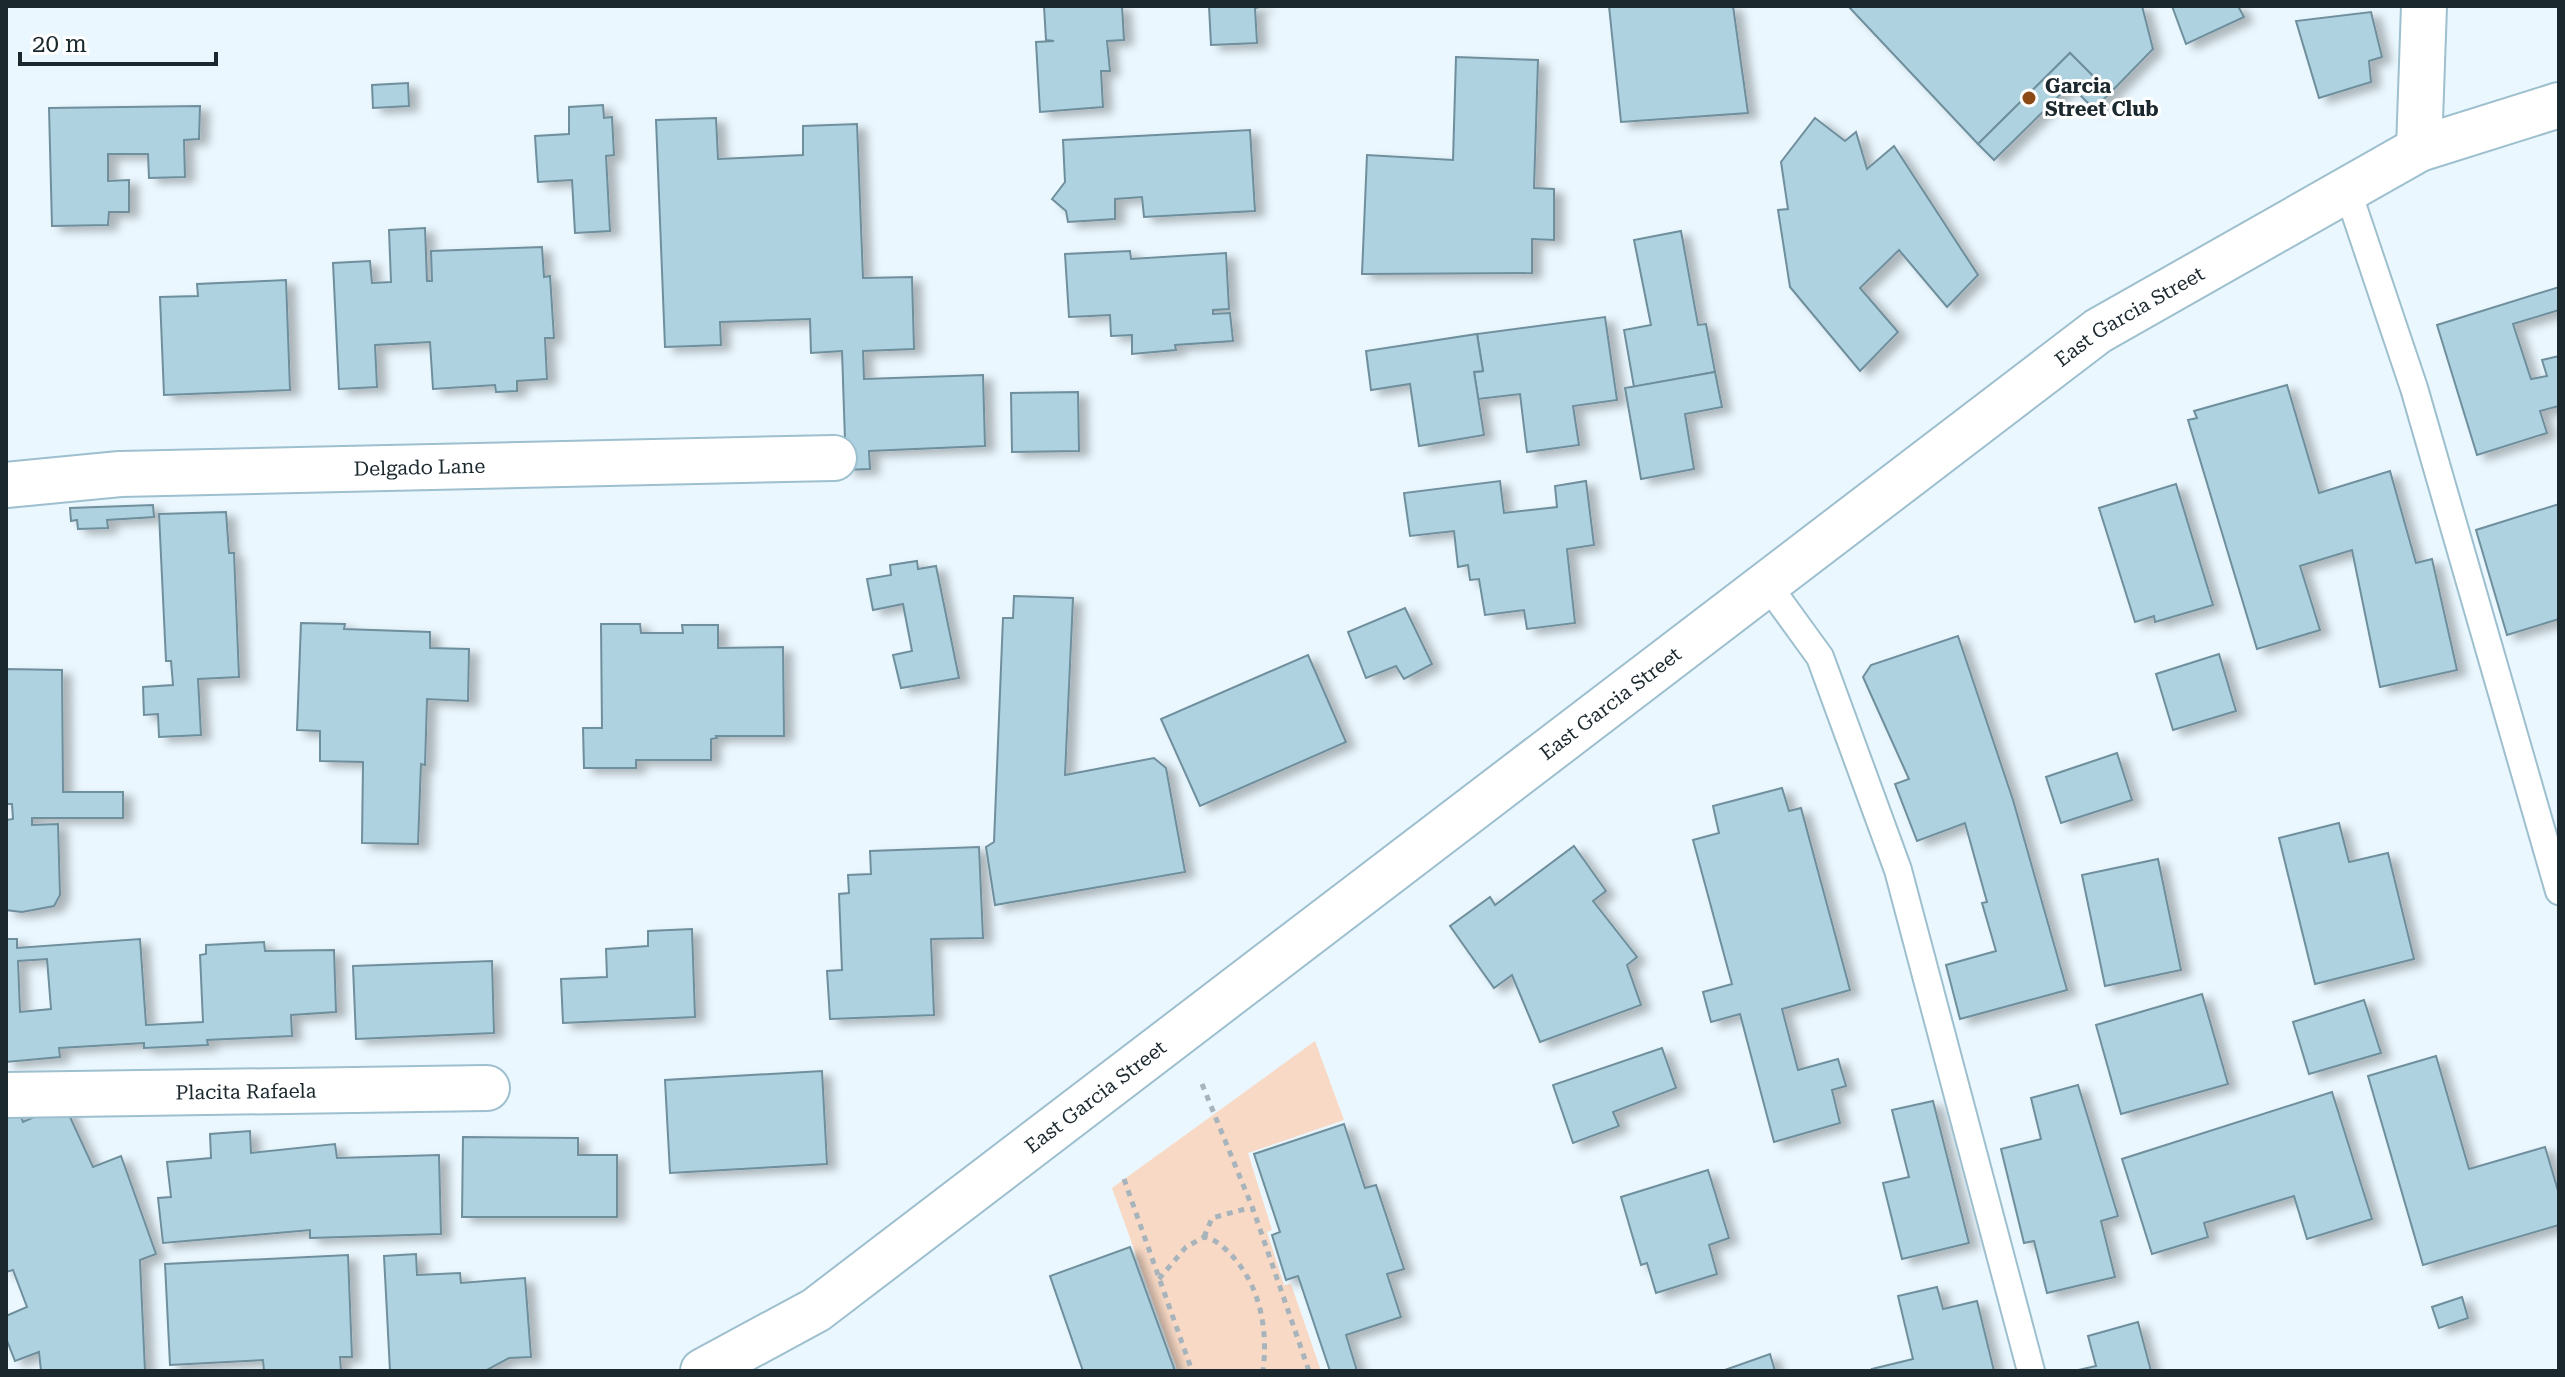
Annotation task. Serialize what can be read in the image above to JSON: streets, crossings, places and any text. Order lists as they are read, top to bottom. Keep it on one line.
{"streets":{"street":["East Garcia Street","Delgado Lane","Placita Rafaela"]},"places":["Garcia Street Club"],"scale_bar":"20 m"}
